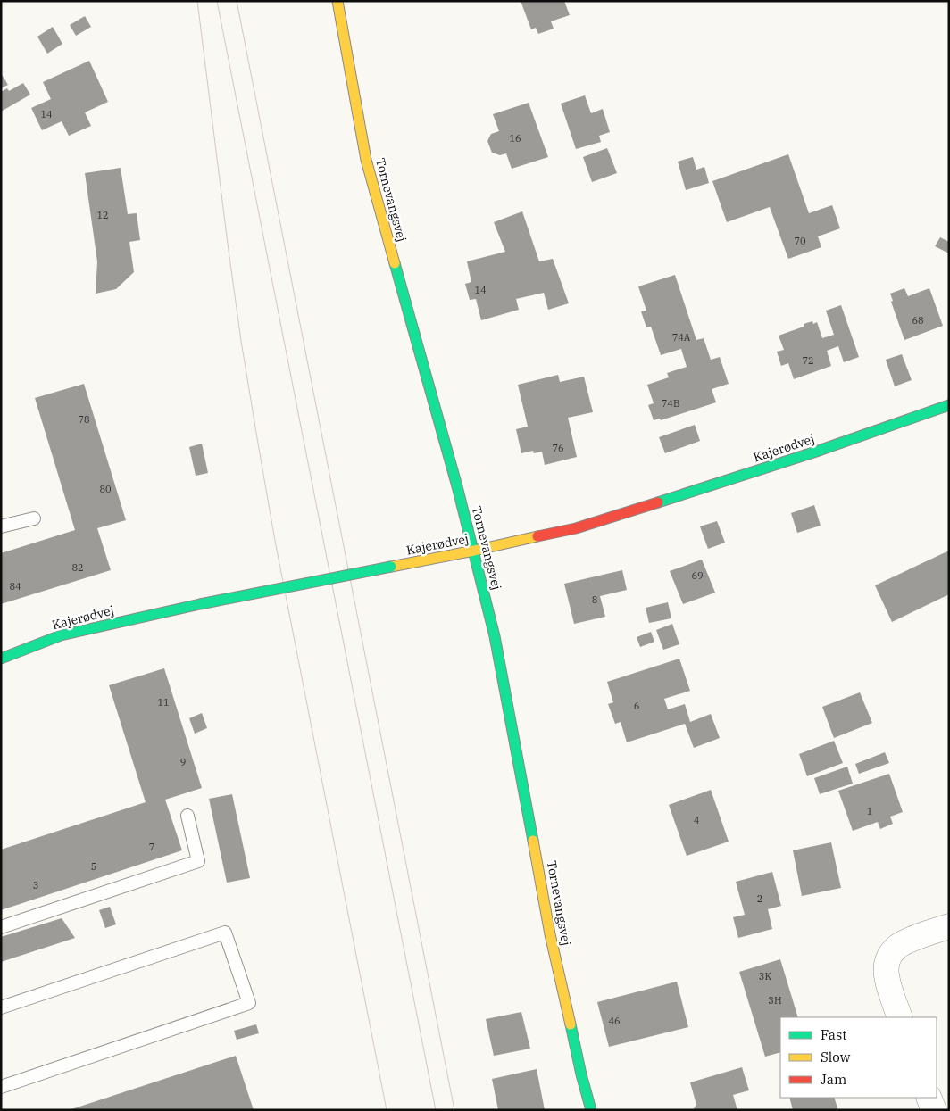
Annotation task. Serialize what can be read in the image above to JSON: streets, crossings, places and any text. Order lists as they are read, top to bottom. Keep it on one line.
{"streets":{"street":["Tornevangsvej","Kajerødvej"]},"crossings":[["Tornevangsvej","Kajerødvej"]],"house_numbers":["14","16","12","70","14","68","74A","72","74B","78","76","80","82","69","84","8","11","6","9","1","4","7","5","3","2","3K","3H","46"],"legend":["Fast","Slow","Jam"]}
